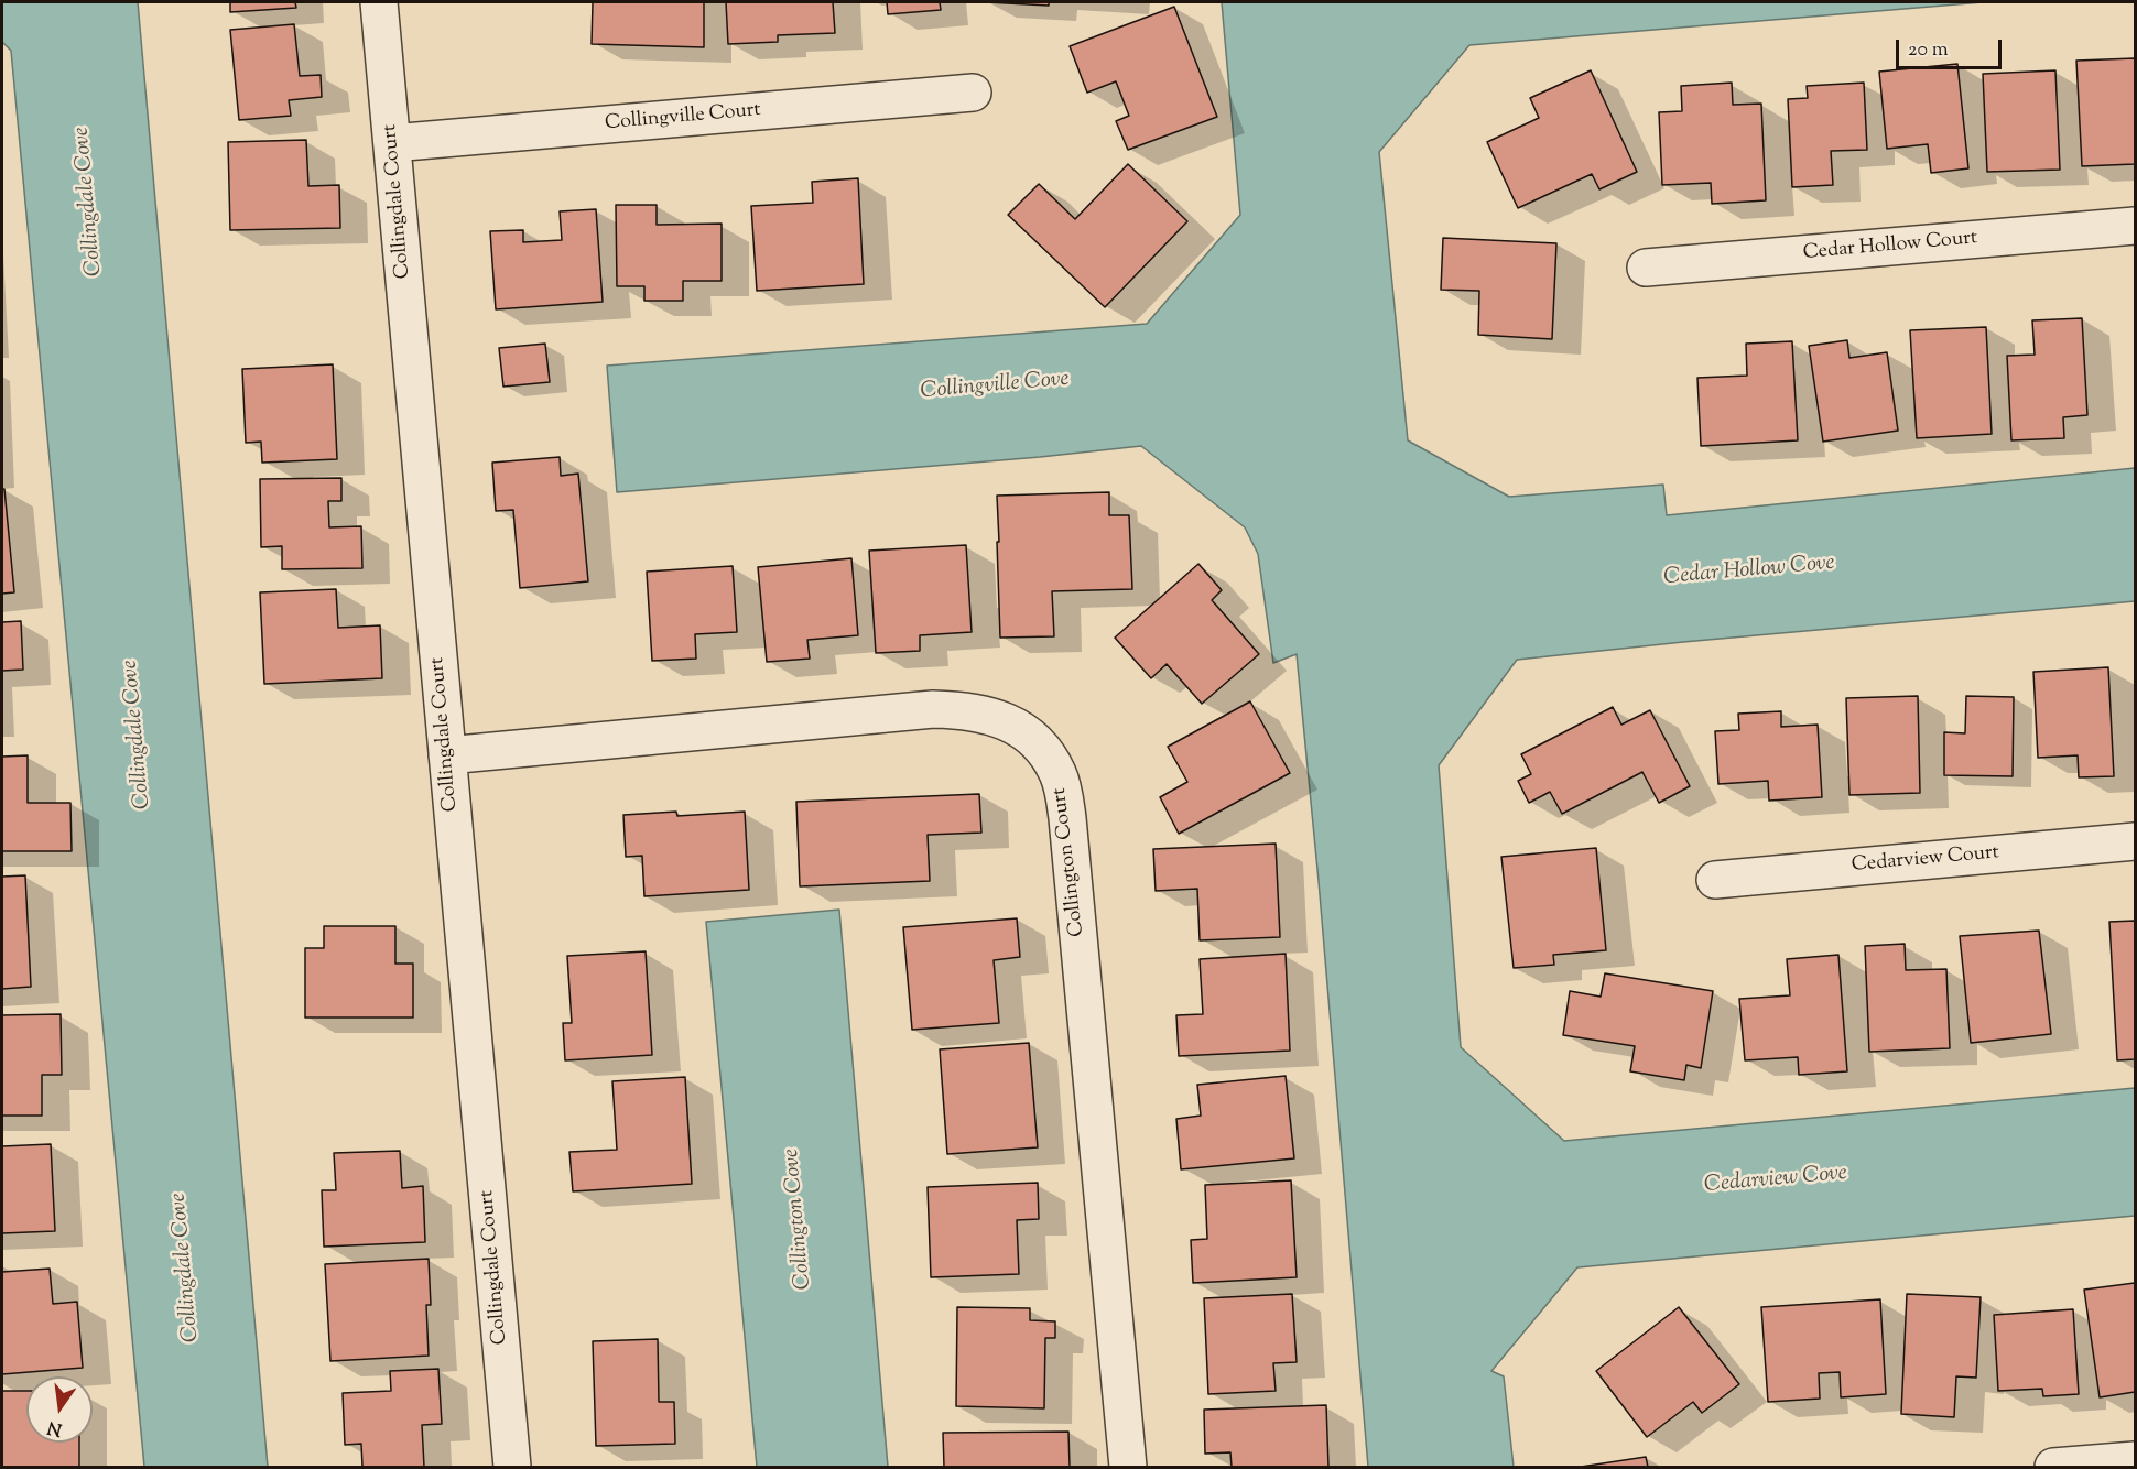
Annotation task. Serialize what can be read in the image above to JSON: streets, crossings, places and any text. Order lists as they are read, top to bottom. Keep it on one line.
{"streets":{"street":["Collingville Court","Collingdale Court","Cedar Hollow Court","Cedarview Court","Collington Court"]},"crossings":[["Collingville Court","Collingdale Court"],["Collingdale Court","Collington Court"]],"water":["Collingdale Cove","Collingville Cove","Cedar Hollow Cove","Cedarview Cove","Collington Cove"],"scale_bar":"20 m","north":"bottom"}
